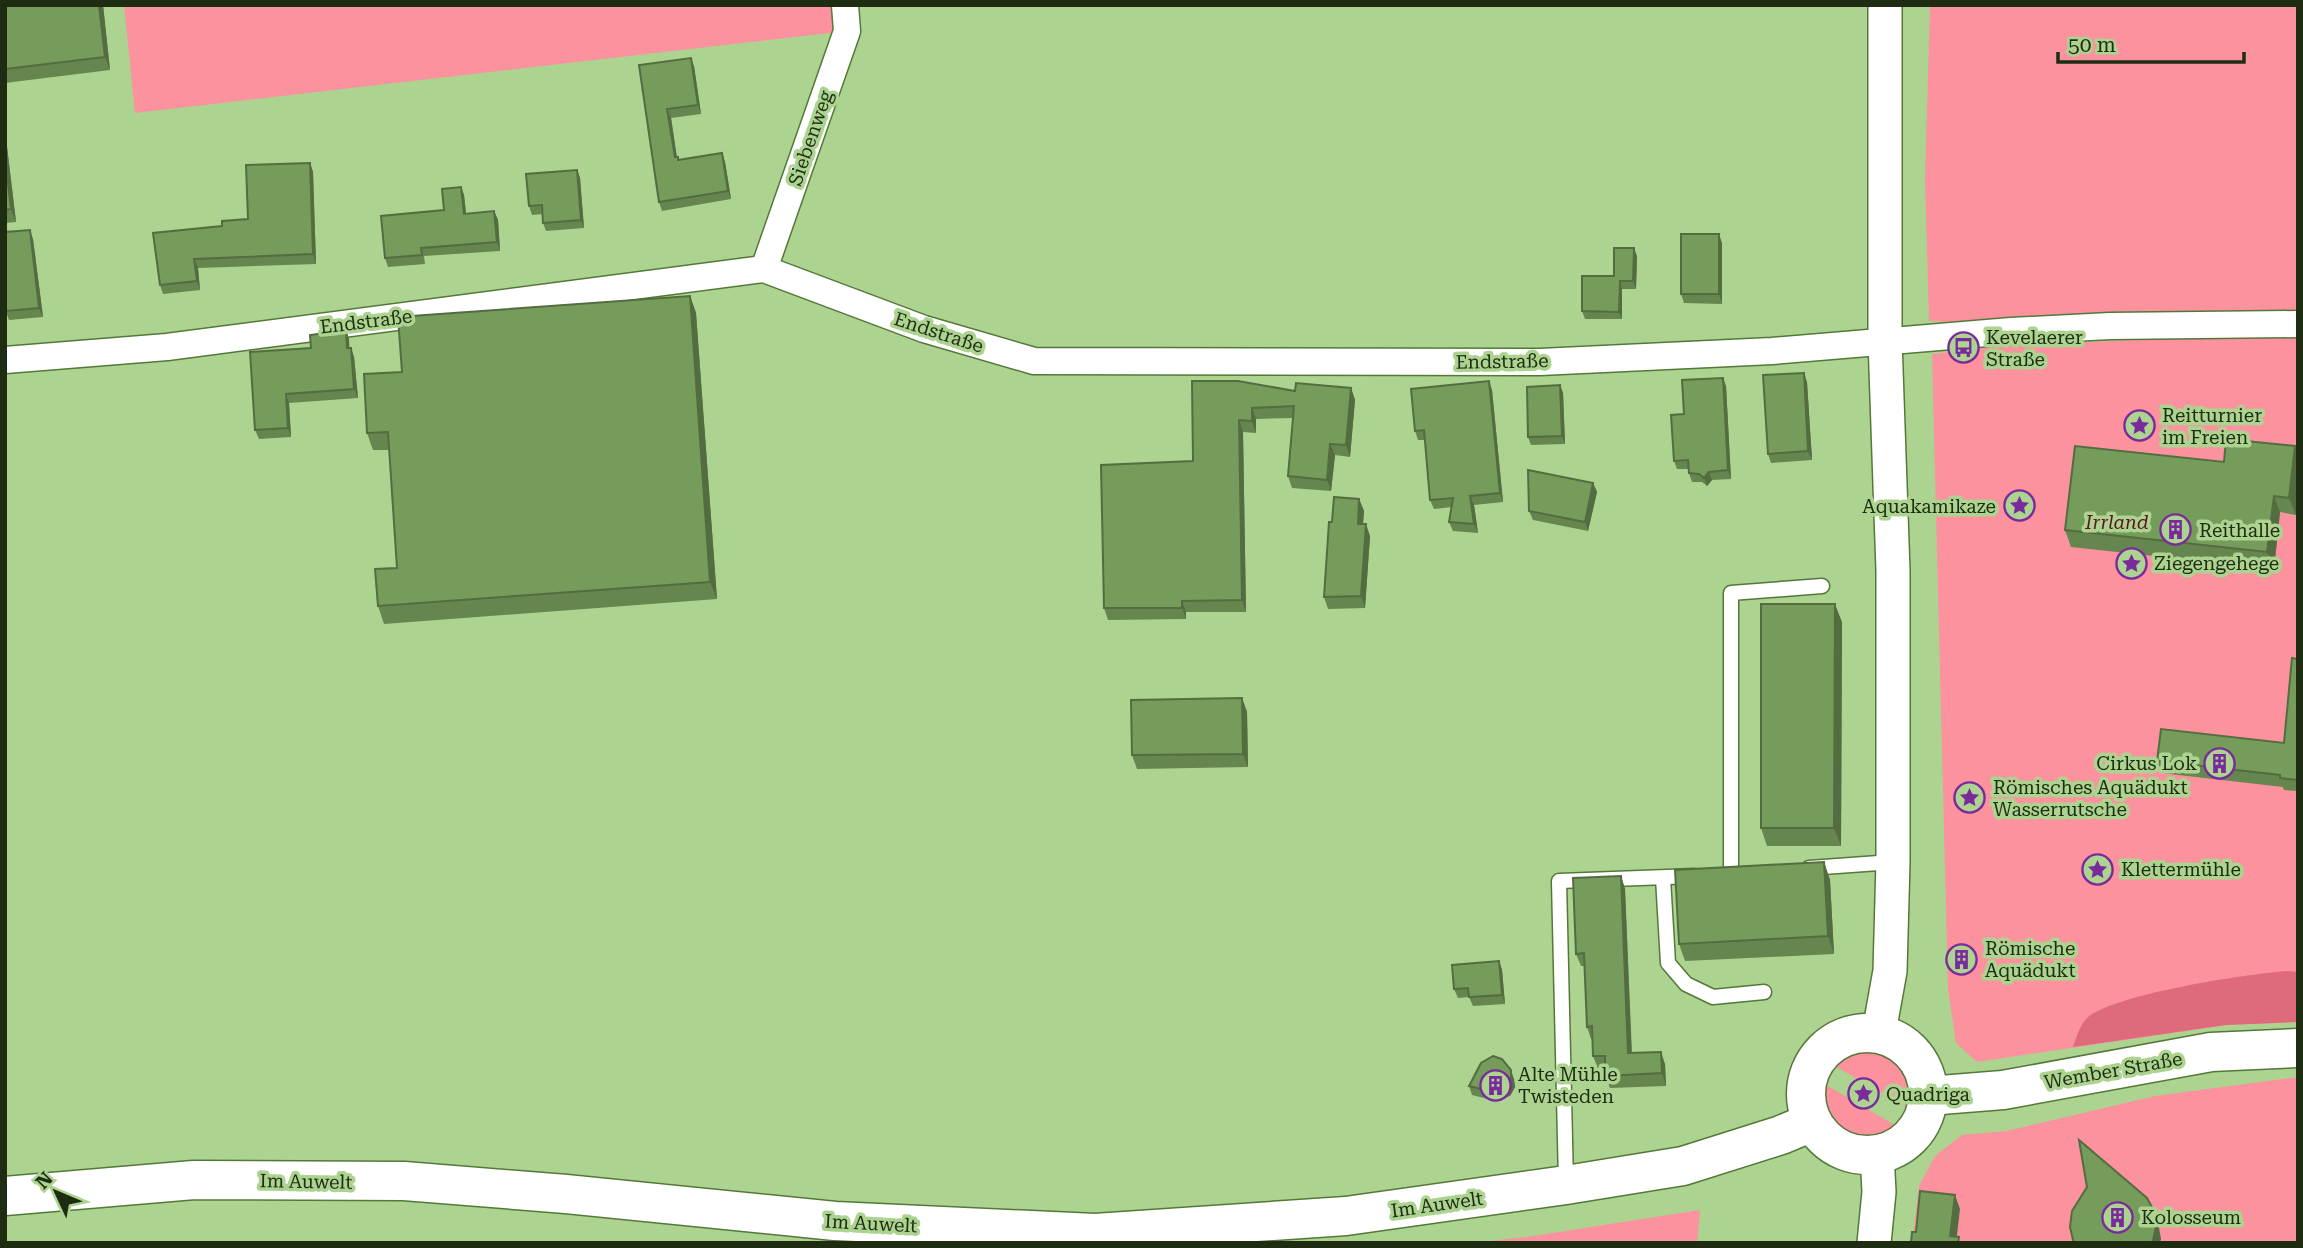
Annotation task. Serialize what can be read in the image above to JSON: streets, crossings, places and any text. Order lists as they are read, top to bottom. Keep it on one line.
{"streets":{"main road":["Wember Straße","Im Auwelt"],"street":["Siebenweg","Endstraße"]},"crossings":[["Siebenweg","Endstraße"],["Wember Straße","Im Auwelt"]],"parks":["Irrland"],"places":{"bus stop":["Kevelaerer Straße"],"place":["Reitturnier im Freien","Aquakamikaze","Ziegengehege","Römisches Aquädukt Wasserrutsche","Klettermühle","Quadriga"],"building":["Reithalle","Cirkus Lok","Römische Aquädukt","Alte Mühle Twisteden","Kolosseum"]},"scale_bar":"50 m","north":"top left"}
